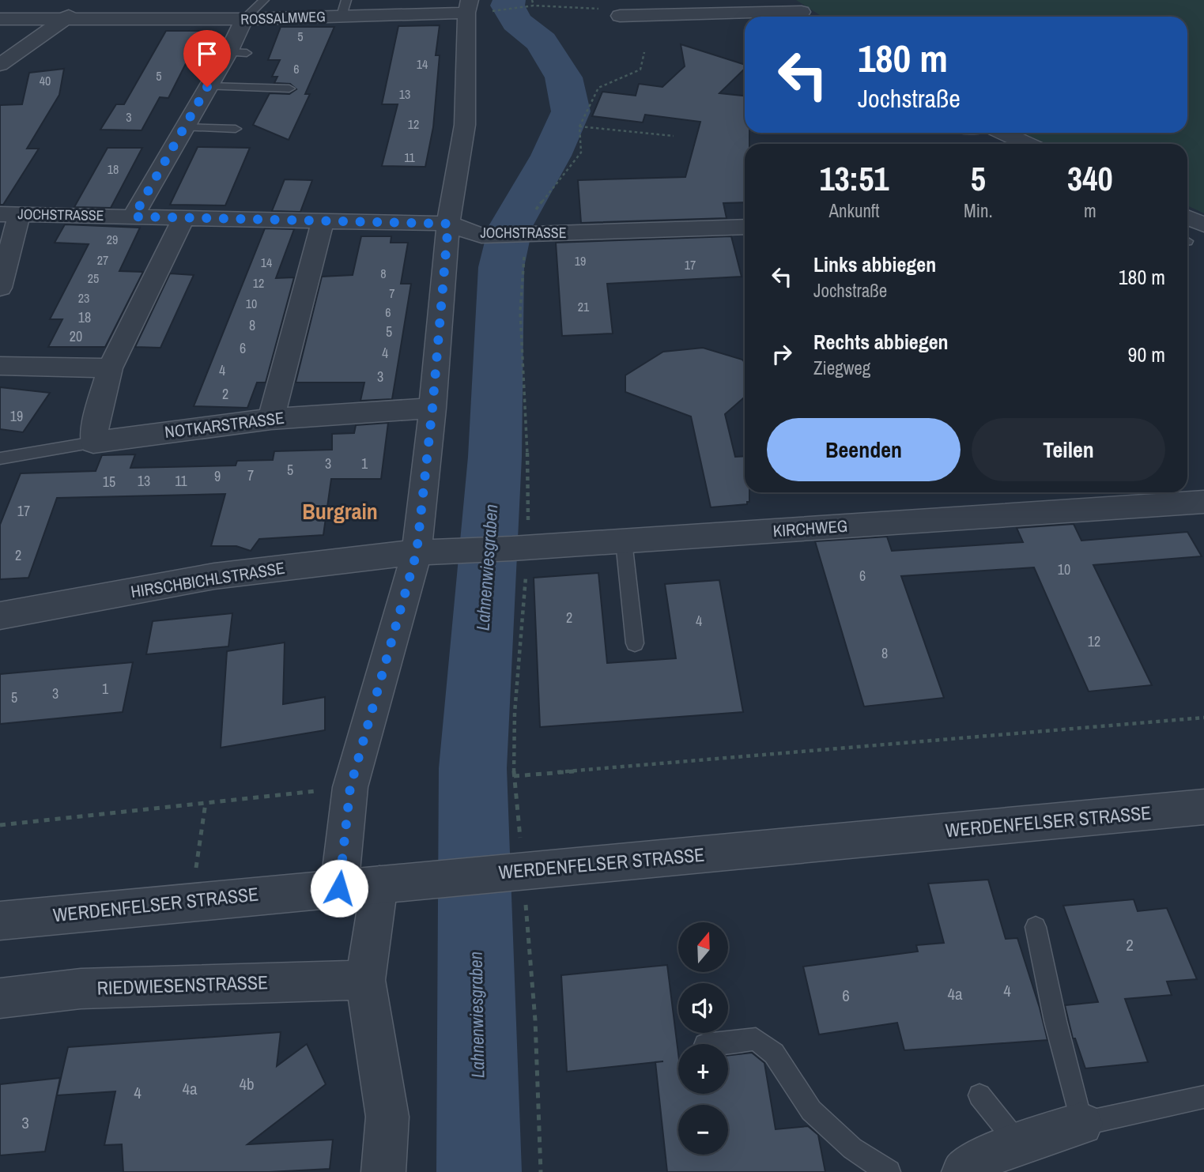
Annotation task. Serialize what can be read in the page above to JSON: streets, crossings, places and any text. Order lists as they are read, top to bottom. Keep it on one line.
{"streets":{"street":["ROSSALMWEG","JOCHSTRASSE","NOTKARSTRASSE","KIRCHWEG","HIRSCHBICHLSTRASSE","WERDENFELSER STRASSE","RIEDWIESENSTRASSE"]},"crossings":[["KIRCHWEG","HIRSCHBICHLSTRASSE"]],"districts":["Burgrain"],"water":["Lahnenwiesgraben"],"house_numbers":["5","14","6","5","40","13","3","12","11","18","29","27","19","14","17","8","25","12","7","23","10","21","6","18","8","5","20","6","4","4","3","2","19","3","1","5","7","9","13","11","15","17","2","10","6","2","4","12","8","1","3","5","2","4","4a","6","4b","4a","4","3"],"north":"top","page":{"turn":["180 m","Jochstraße"],"eta":["13:51","Ankunft","5","Min.","340","m"],"list":[{"name":"Links abbiegen","note":"Jochstraße","value":"180 m"},{"name":"Rechts abbiegen","note":"Ziegweg","value":"90 m"}],"buttons":["Beenden","Teilen"],"map_buttons":["+","−"]}}
